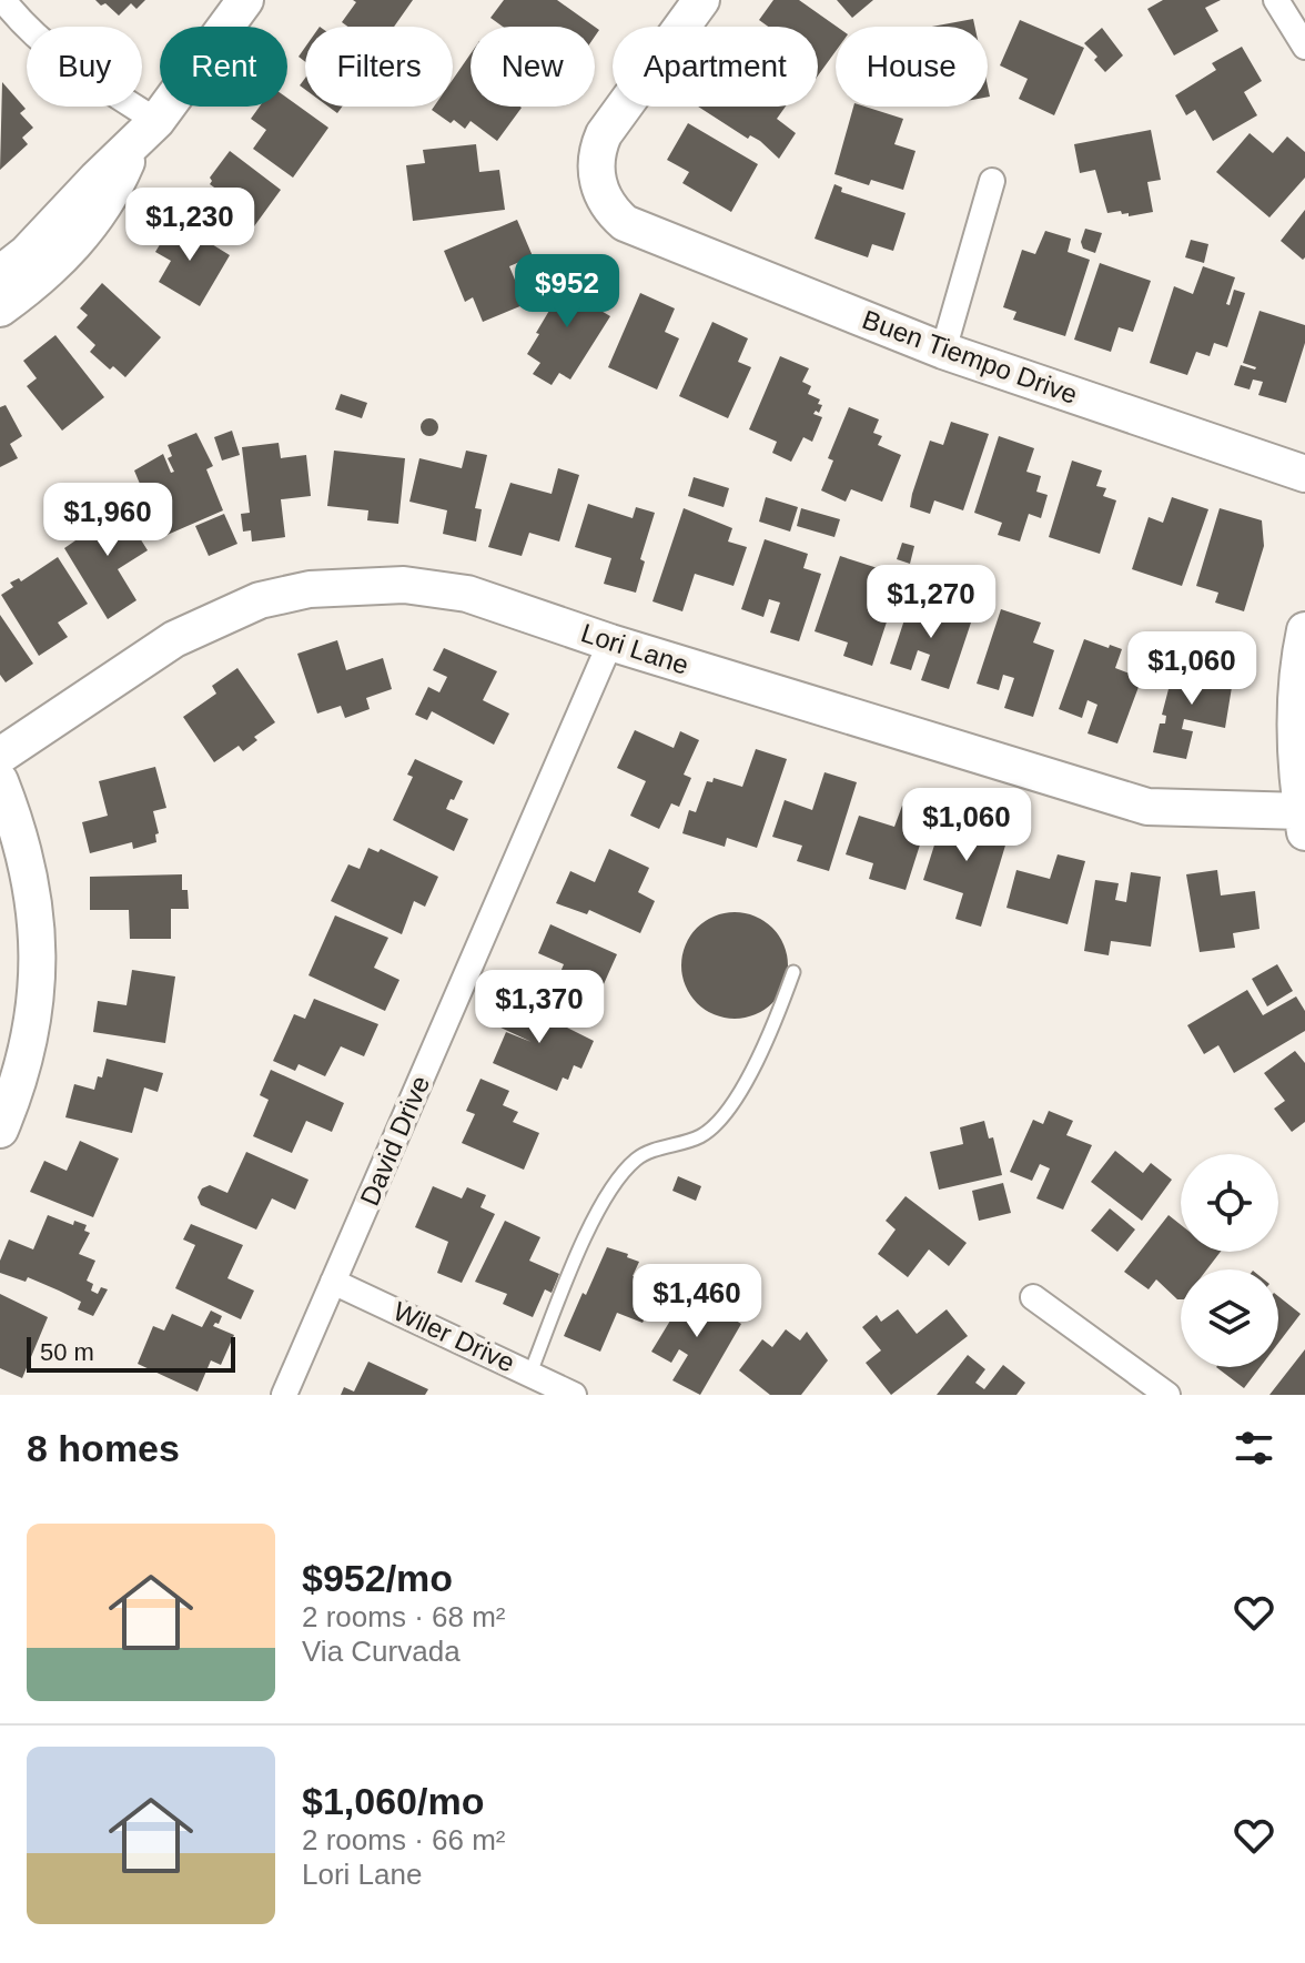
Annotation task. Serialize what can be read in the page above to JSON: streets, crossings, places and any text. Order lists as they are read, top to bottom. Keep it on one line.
{"streets":{"street":["Buen Tiempo Drive","Lori Lane","David Drive","Wiler Drive"]},"crossings":[["Lori Lane","David Drive"],["David Drive","Wiler Drive"]],"scale_bar":"50 m","page":{"chip":["Buy","Rent","Filters","New","Apartment","House"],"price":["$1,230","$952","$1,960","$1,270","$1,060","$1,060","$1,370","$1,460"],"scale":"50 m","heading":"8 homes","list":[{"name":"$952/mo","note":"2 rooms · 68 m² · Via Curvada"},{"name":"$1,060/mo","note":"2 rooms · 66 m² · Lori Lane"}]}}
